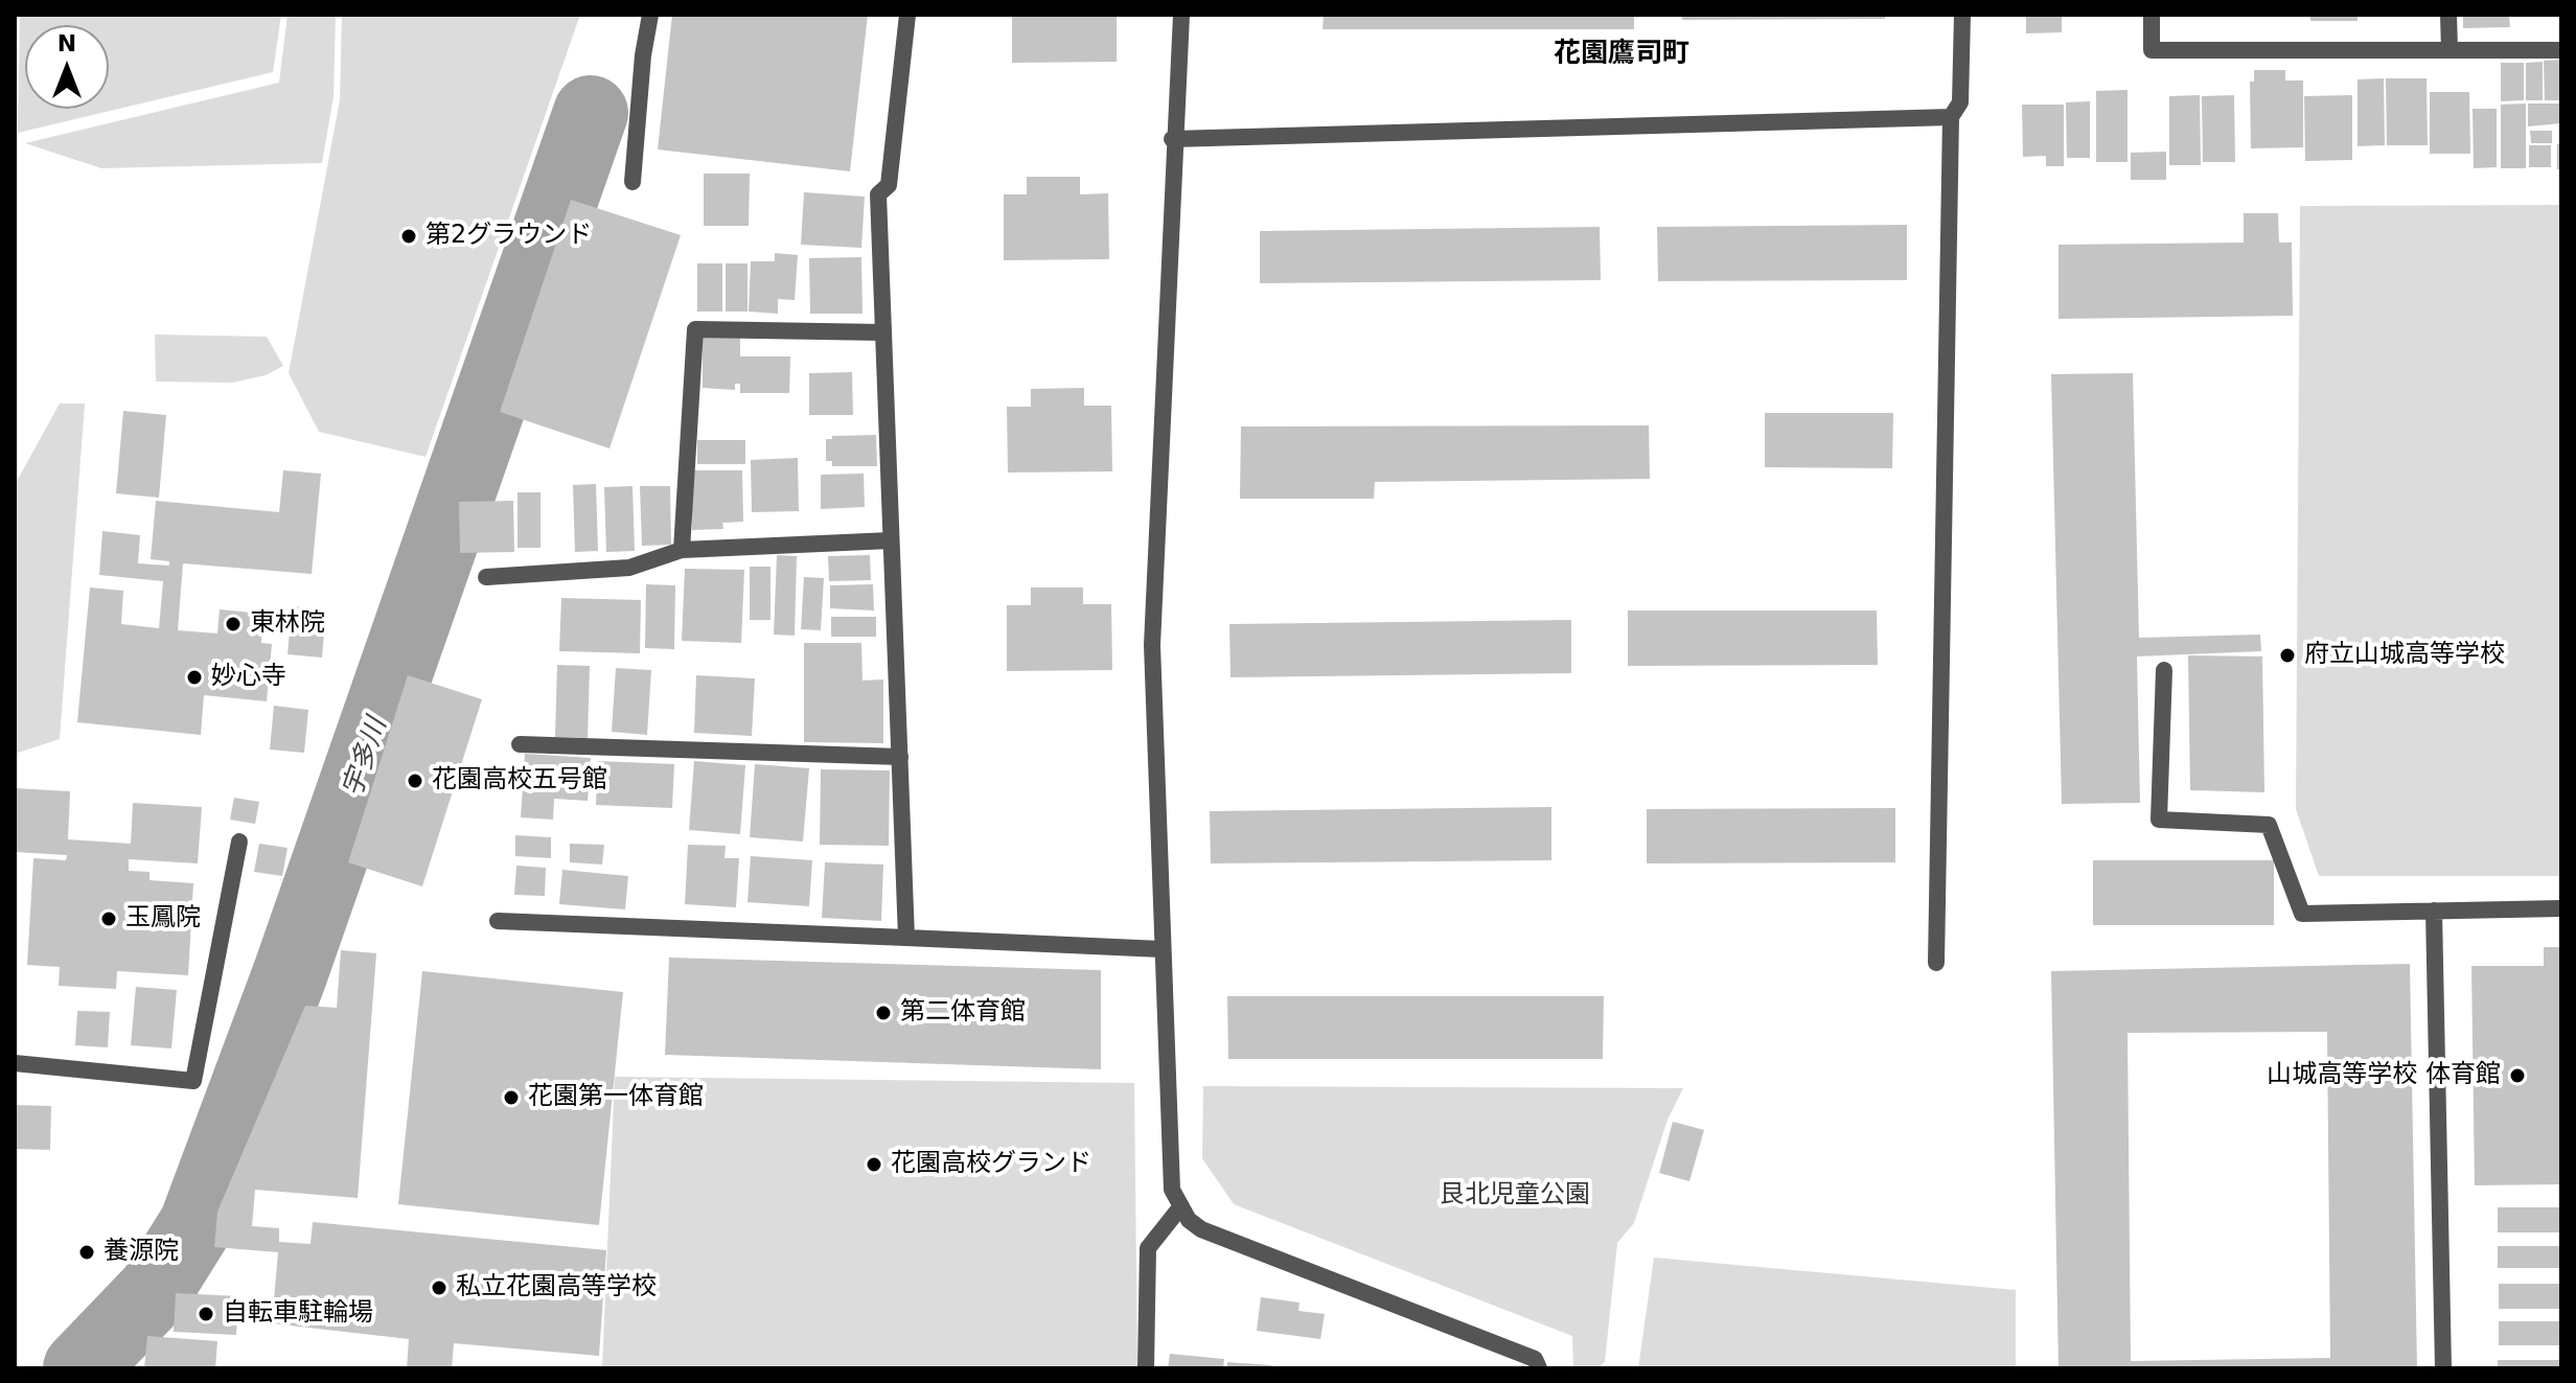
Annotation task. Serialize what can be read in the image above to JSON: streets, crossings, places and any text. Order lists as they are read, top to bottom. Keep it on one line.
{"districts":["花園鷹司町"],"water":["宇多川"],"parks":["艮北児童公園"],"places":["第2グラウンド","東林院","府立山城高等学校","妙心寺","花園高校五号館","玉鳳院","第二体育館","山城高等学校 体育館","花園第一体育館","花園高校グランド","養源院","私立花園高等学校","自転車駐輪場"],"north":"top"}
